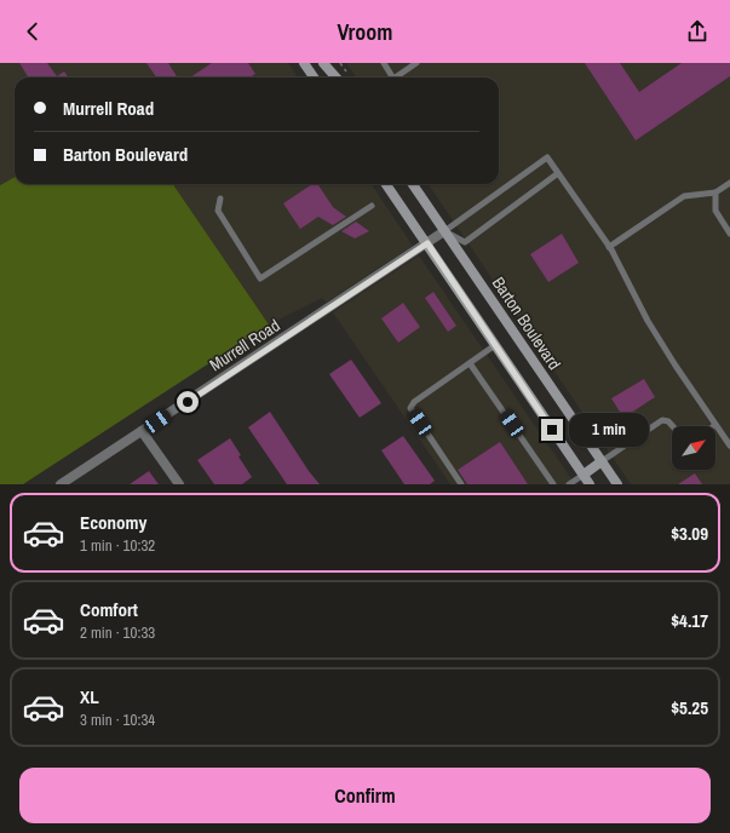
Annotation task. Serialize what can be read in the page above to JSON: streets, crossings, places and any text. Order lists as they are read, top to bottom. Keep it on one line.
{"streets":{"main road":["Barton Boulevard"],"street":["Murrell Road"]},"crossings":[["Barton Boulevard","Murrell Road"]],"north":"top right","page":{"header":"Vroom","banner":["Murrell Road","Barton Boulevard"],"bubble":"1 min","list":[{"name":"Economy","note":"1 min · 10:32","value":"$3.09"},{"name":"Comfort","note":"2 min · 10:33","value":"$4.17"},{"name":"XL","note":"3 min · 10:34","value":"$5.25"}],"buttons":"Confirm"}}
